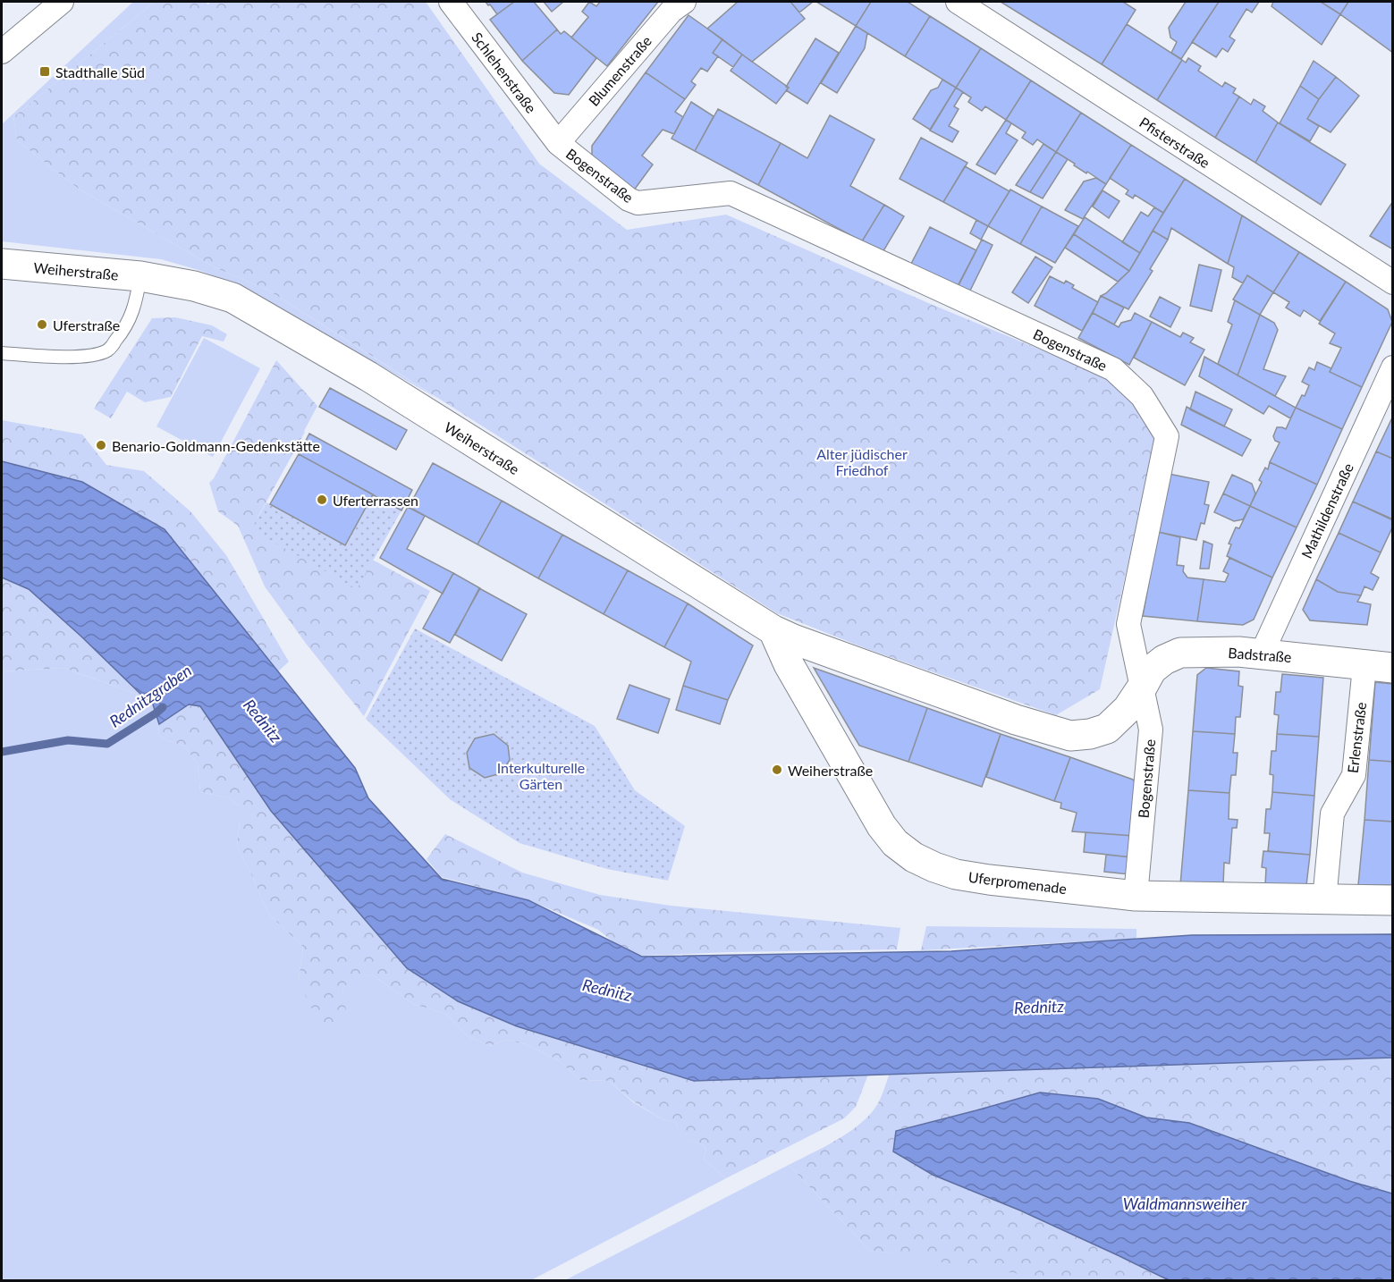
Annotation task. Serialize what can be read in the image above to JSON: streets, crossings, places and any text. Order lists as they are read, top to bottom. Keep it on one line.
{"streets":{"street":["Blumenstraße","Schlehenstraße","Pfisterstraße","Bogenstraße","Weiherstraße","Mathildenstraße","Badstraße","Erlenstraße","Uferpromenade"]},"crossings":[["Blumenstraße","Schlehenstraße"],["Blumenstraße","Bogenstraße"],["Schlehenstraße","Bogenstraße"],["Bogenstraße","Weiherstraße"],["Bogenstraße","Badstraße"],["Bogenstraße","Uferpromenade"],["Weiherstraße","Badstraße"],["Weiherstraße","Uferpromenade"],["Mathildenstraße","Badstraße"],["Badstraße","Erlenstraße"],["Erlenstraße","Uferpromenade"]],"water":["Rednitzgraben","Rednitz","Waldmannsweiher"],"parks":["Alter jüdischer Friedhof","Interkulturelle Gärten"],"places":{"transit":["Stadthalle Süd"],"other":["Uferstraße","Benario-Goldmann-Gedenkstätte","Uferterrassen","Weiherstraße"]}}
